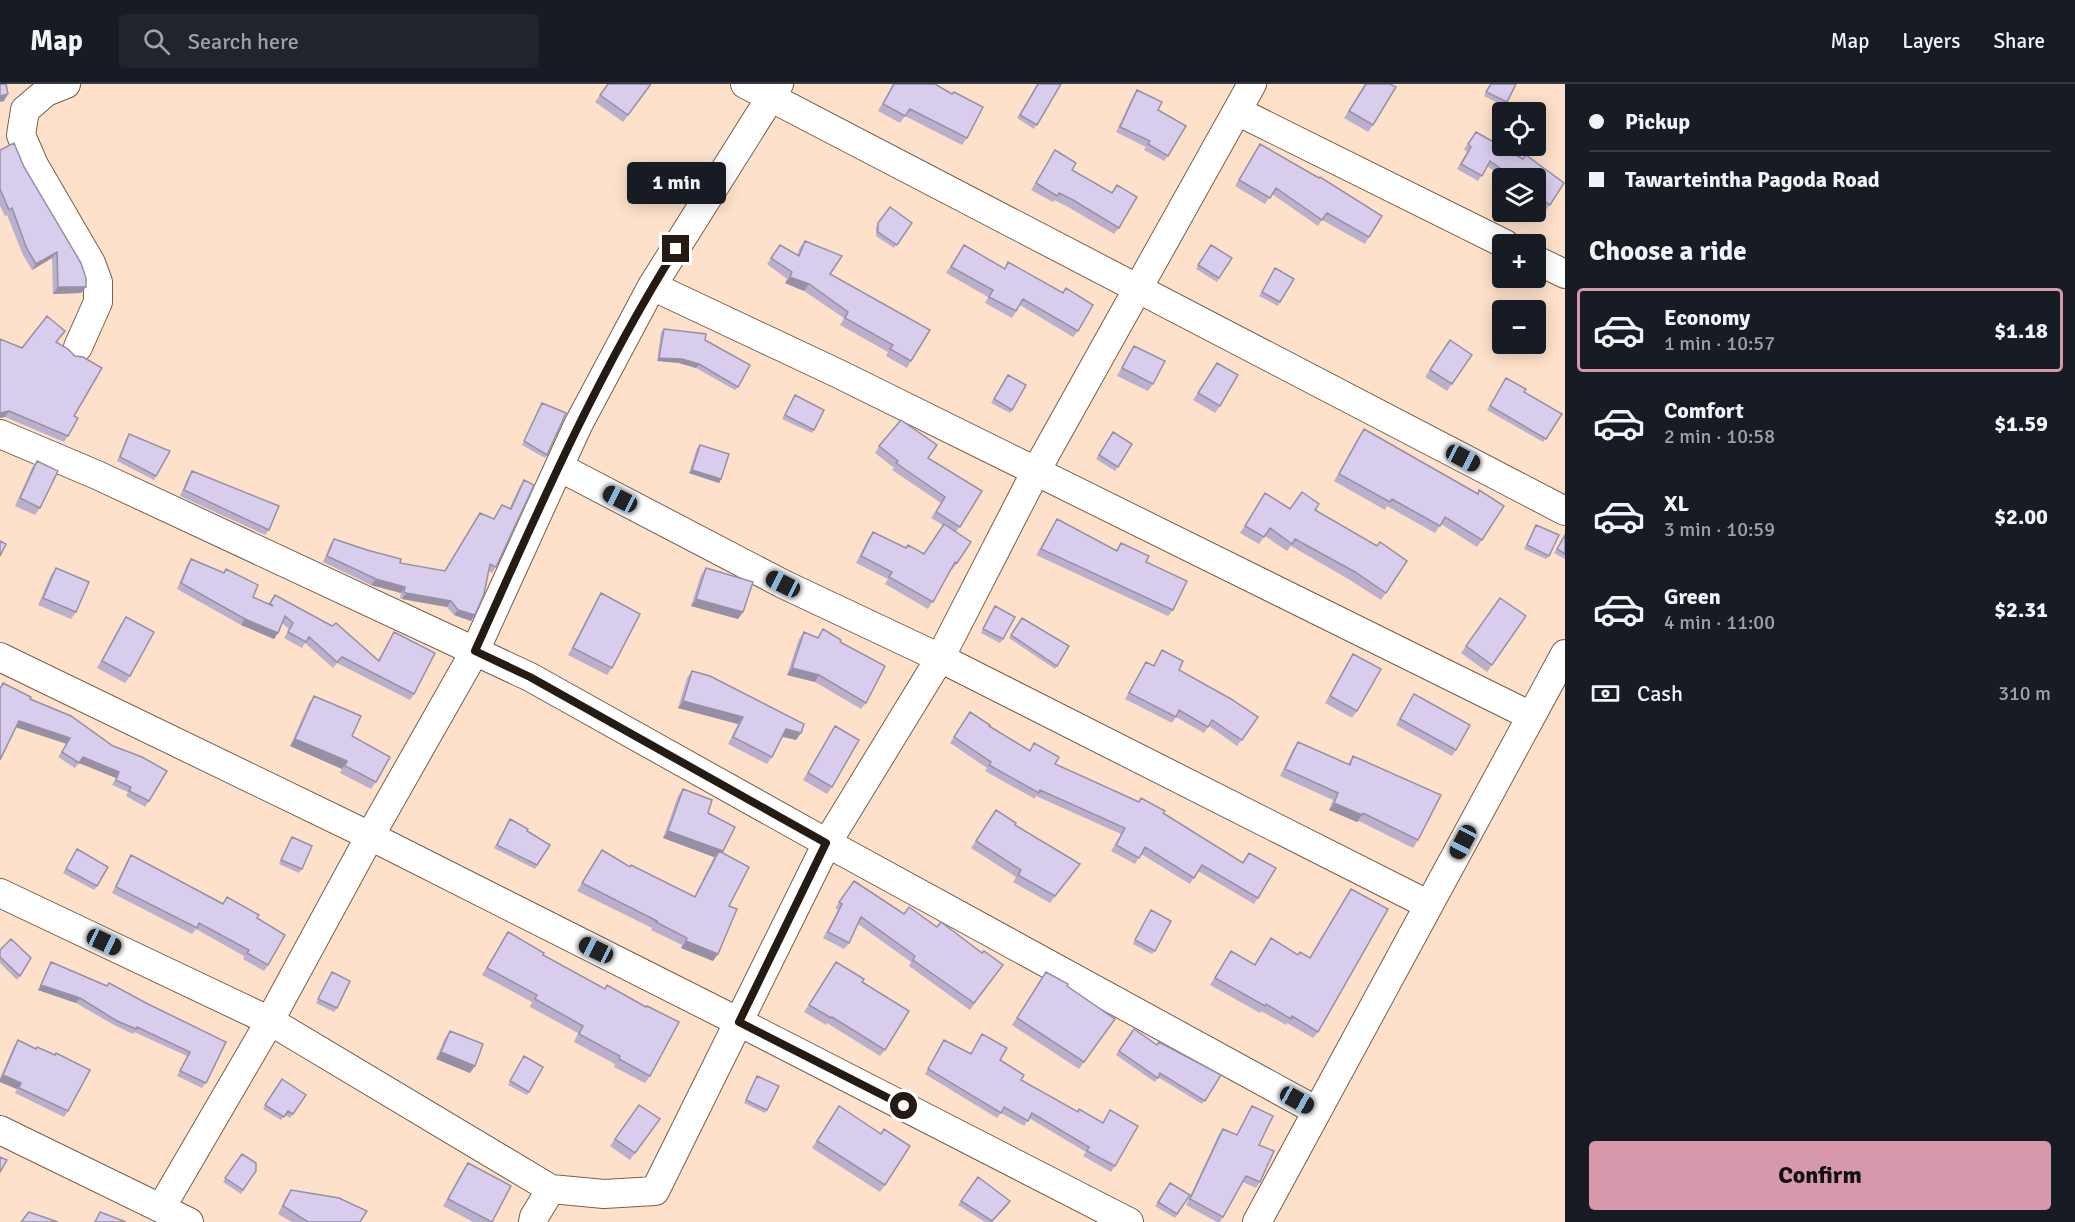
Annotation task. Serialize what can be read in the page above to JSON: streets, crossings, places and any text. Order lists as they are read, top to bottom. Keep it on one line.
{"page":{"header":"Map","search":"Search here","nav":["Map","Layers","Share"],"banner":["Pickup","Tawarteintha Pagoda Road"],"map_buttons":["+","−"],"bubble":"1 min","heading":"Choose a ride","list":[{"name":"Economy","note":"1 min · 10:57","value":"$1.18"},{"name":"Comfort","note":"2 min · 10:58","value":"$1.59"},{"name":"XL","note":"3 min · 10:59","value":"$2.00"},{"name":"Green","note":"4 min · 11:00","value":"$2.31"}],"pay":["Cash","310 m"],"buttons":"Confirm"}}
